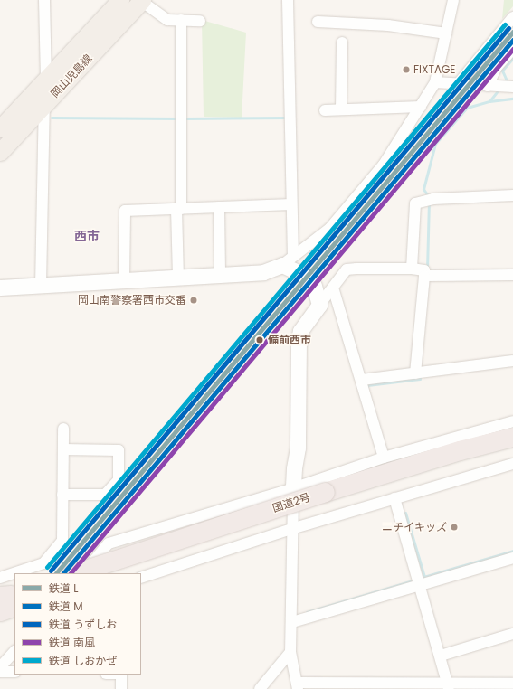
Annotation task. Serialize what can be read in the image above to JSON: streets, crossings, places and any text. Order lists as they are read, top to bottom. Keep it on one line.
{"streets":{"highway":["国道2号"],"main road":["岡山児島線"]},"districts":["西市"],"places":["FIXTAGE","岡山南警察署西市交番","備前西市","ニチイキッズ"],"lines":["rail line しおかぜ","rail line うずしお","rail line L","rail line M","rail line 南風"],"legend":["鉄道 L","鉄道 M","鉄道 うずしお","鉄道 南風","鉄道 しおかぜ"]}
